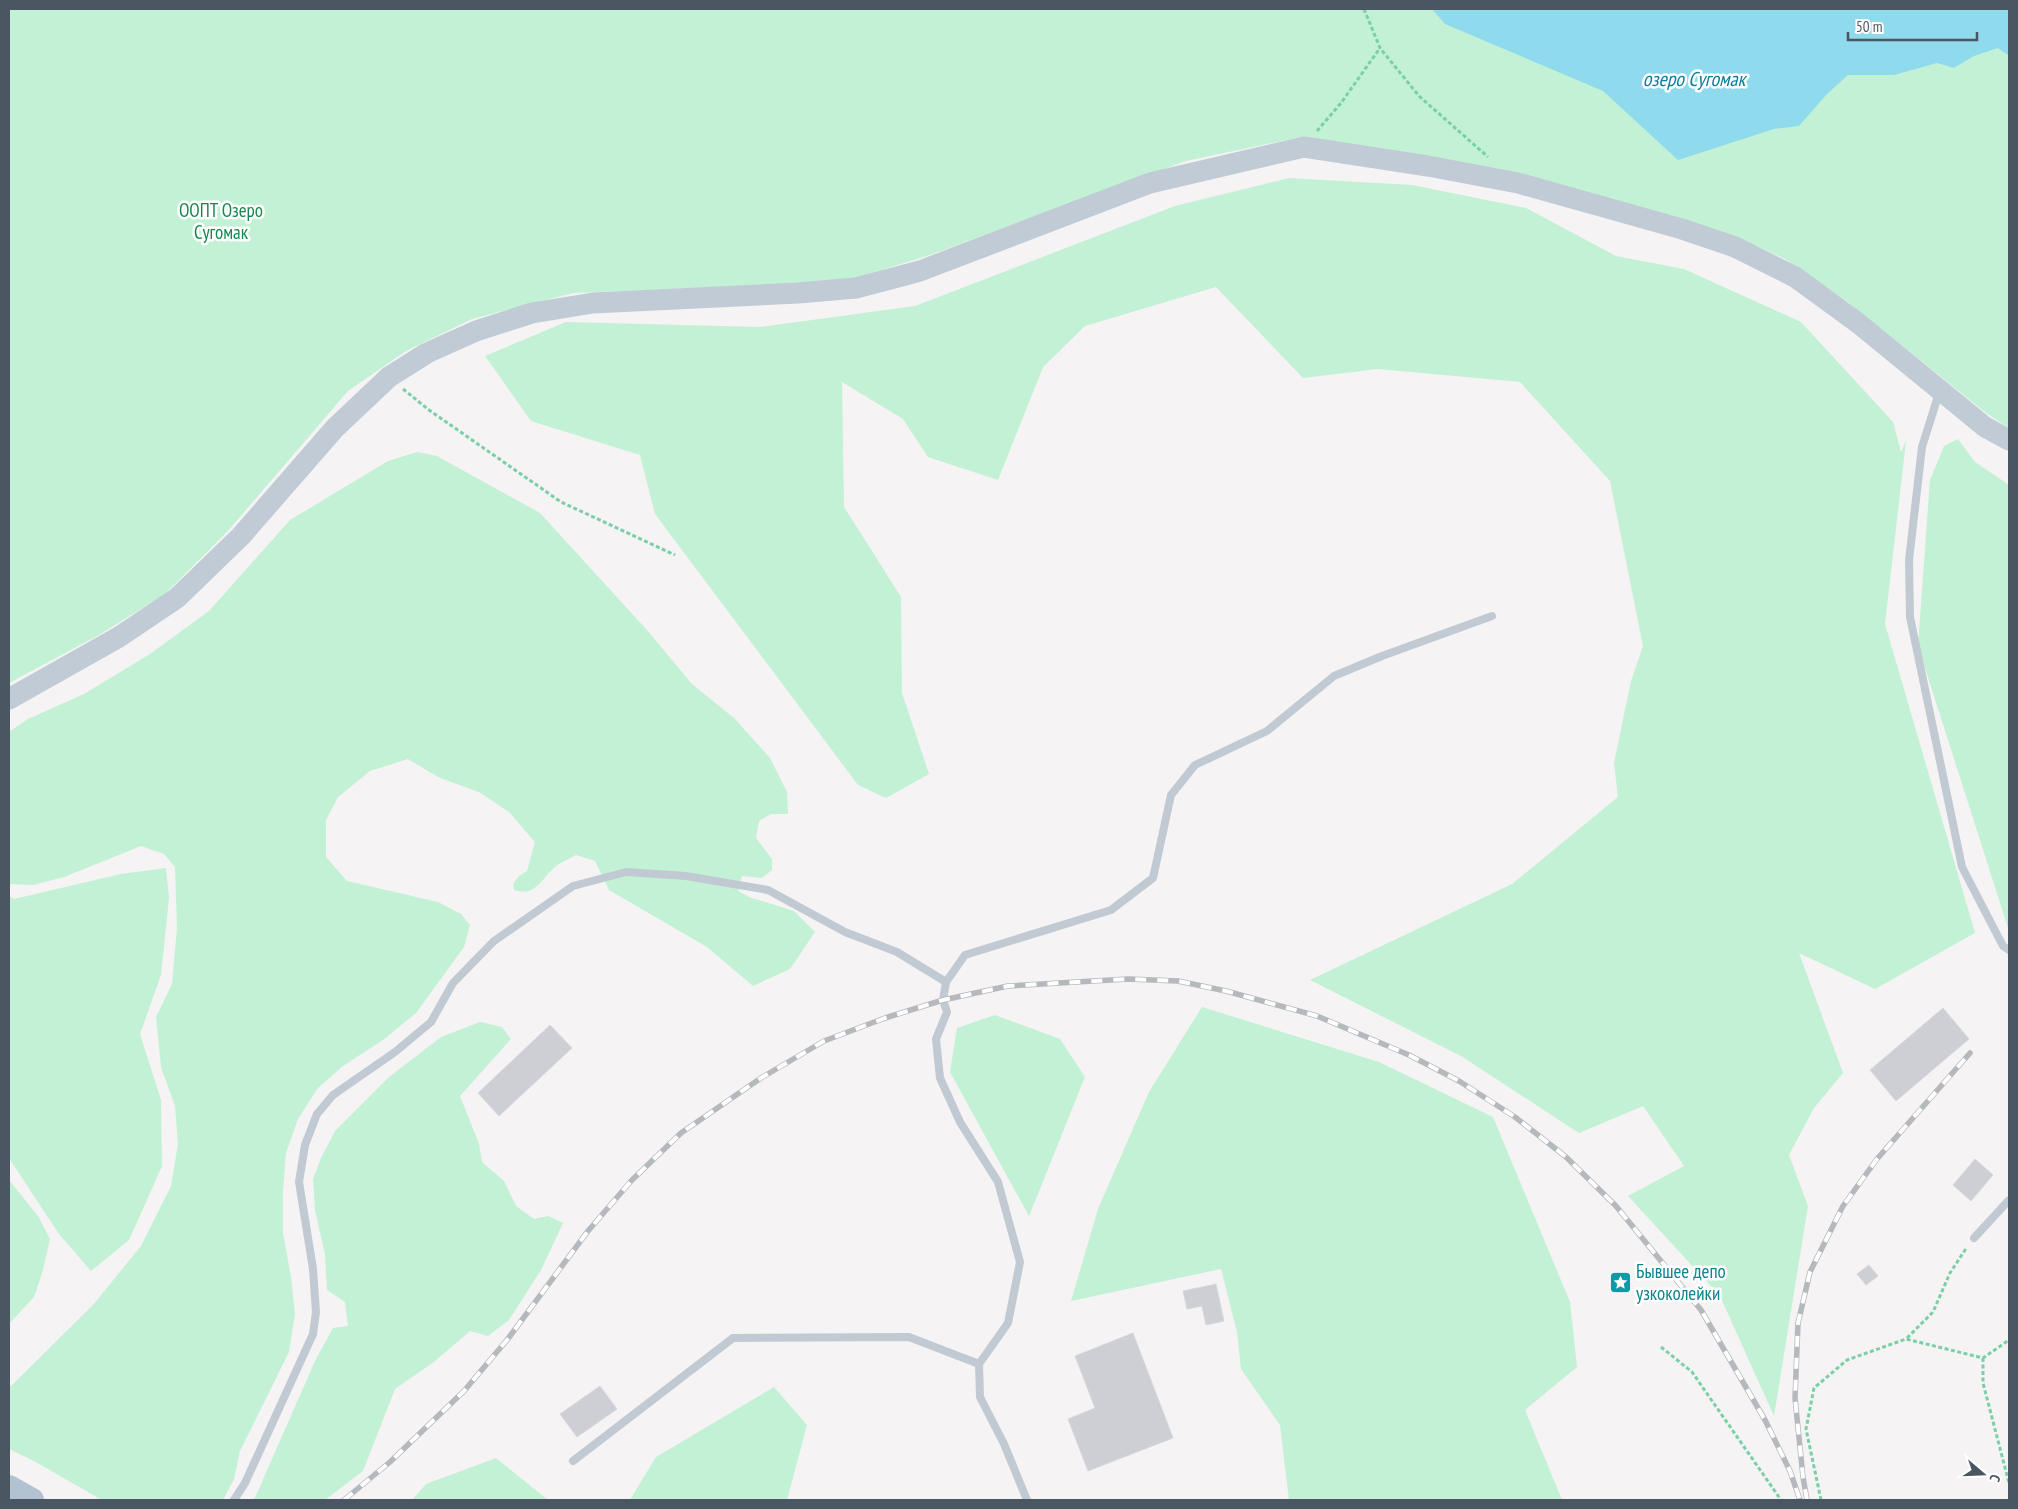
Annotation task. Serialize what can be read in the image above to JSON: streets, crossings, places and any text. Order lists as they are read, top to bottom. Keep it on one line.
{"water":["озеро Сугомак"],"parks":["ООПТ Озеро Сугомак"],"places":{"place":["Бывшее депо узкоколейки"]},"scale_bar":"50 m","north":"right"}
